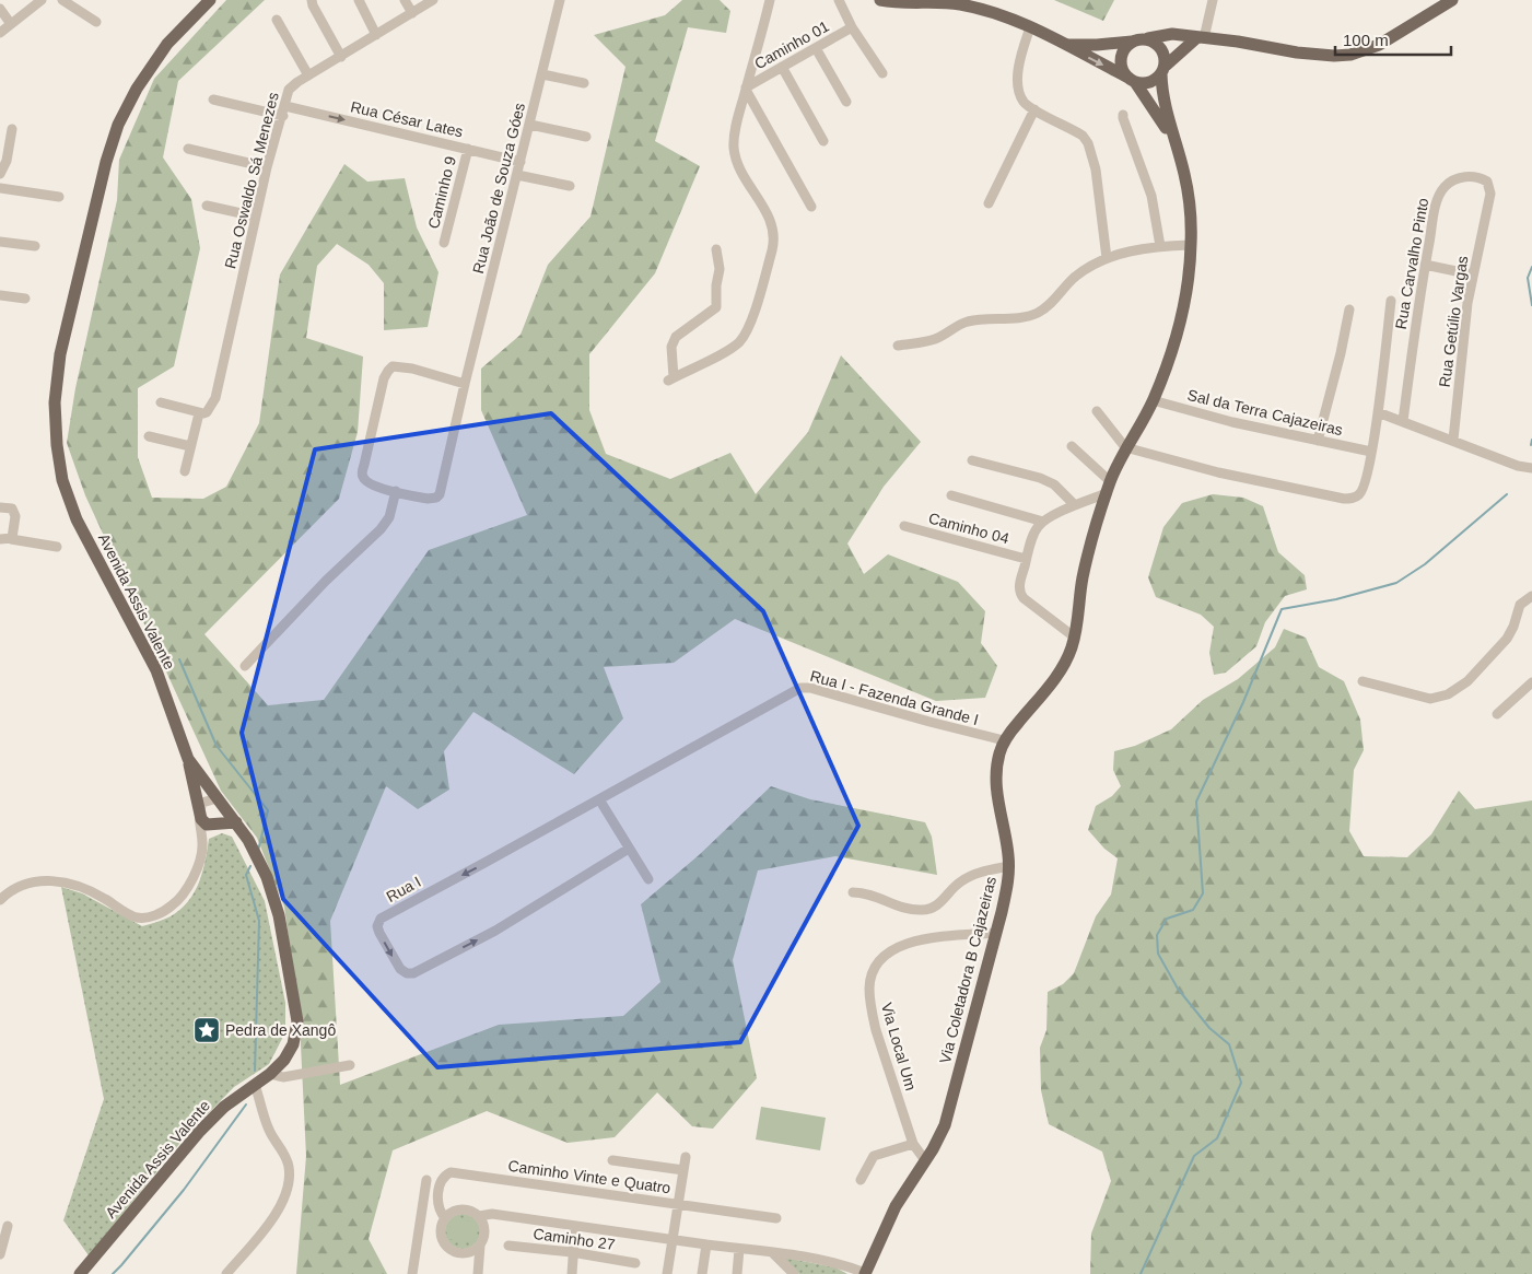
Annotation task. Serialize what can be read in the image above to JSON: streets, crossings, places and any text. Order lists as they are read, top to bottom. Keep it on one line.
{"streets":{"main road":["Avenida Assis Valente","Via Coletadora B Cajazeiras"],"street":["Caminho 01","Rua César Lates","Rua Oswaldo Sá Menezes","Rua João de Souza Góes","Caminho 9","Rua Carvalho Pinto","Rua Getúlio Vargas","Sal da Terra Cajazeiras","Caminho 04","Rua I - Fazenda Grande I","Rua I","Via Local Um","Caminho Vinte e Quatro","Caminho 27"]},"crossings":[["Rua César Lates","Rua Oswaldo Sá Menezes"],["Rua César Lates","Rua João de Souza Góes"],["Rua César Lates","Caminho 9"],["Rua Carvalho Pinto","Rua Getúlio Vargas"],["Sal da Terra Cajazeiras","Via Coletadora B Cajazeiras"],["Rua I - Fazenda Grande I","Rua I"],["Rua I - Fazenda Grande I","Via Coletadora B Cajazeiras"],["Via Coletadora B Cajazeiras","Via Local Um"]],"one_way":["Rua César Lates"],"places":{"place":["Pedra de Xangô"]},"scale_bar":"100 m"}
